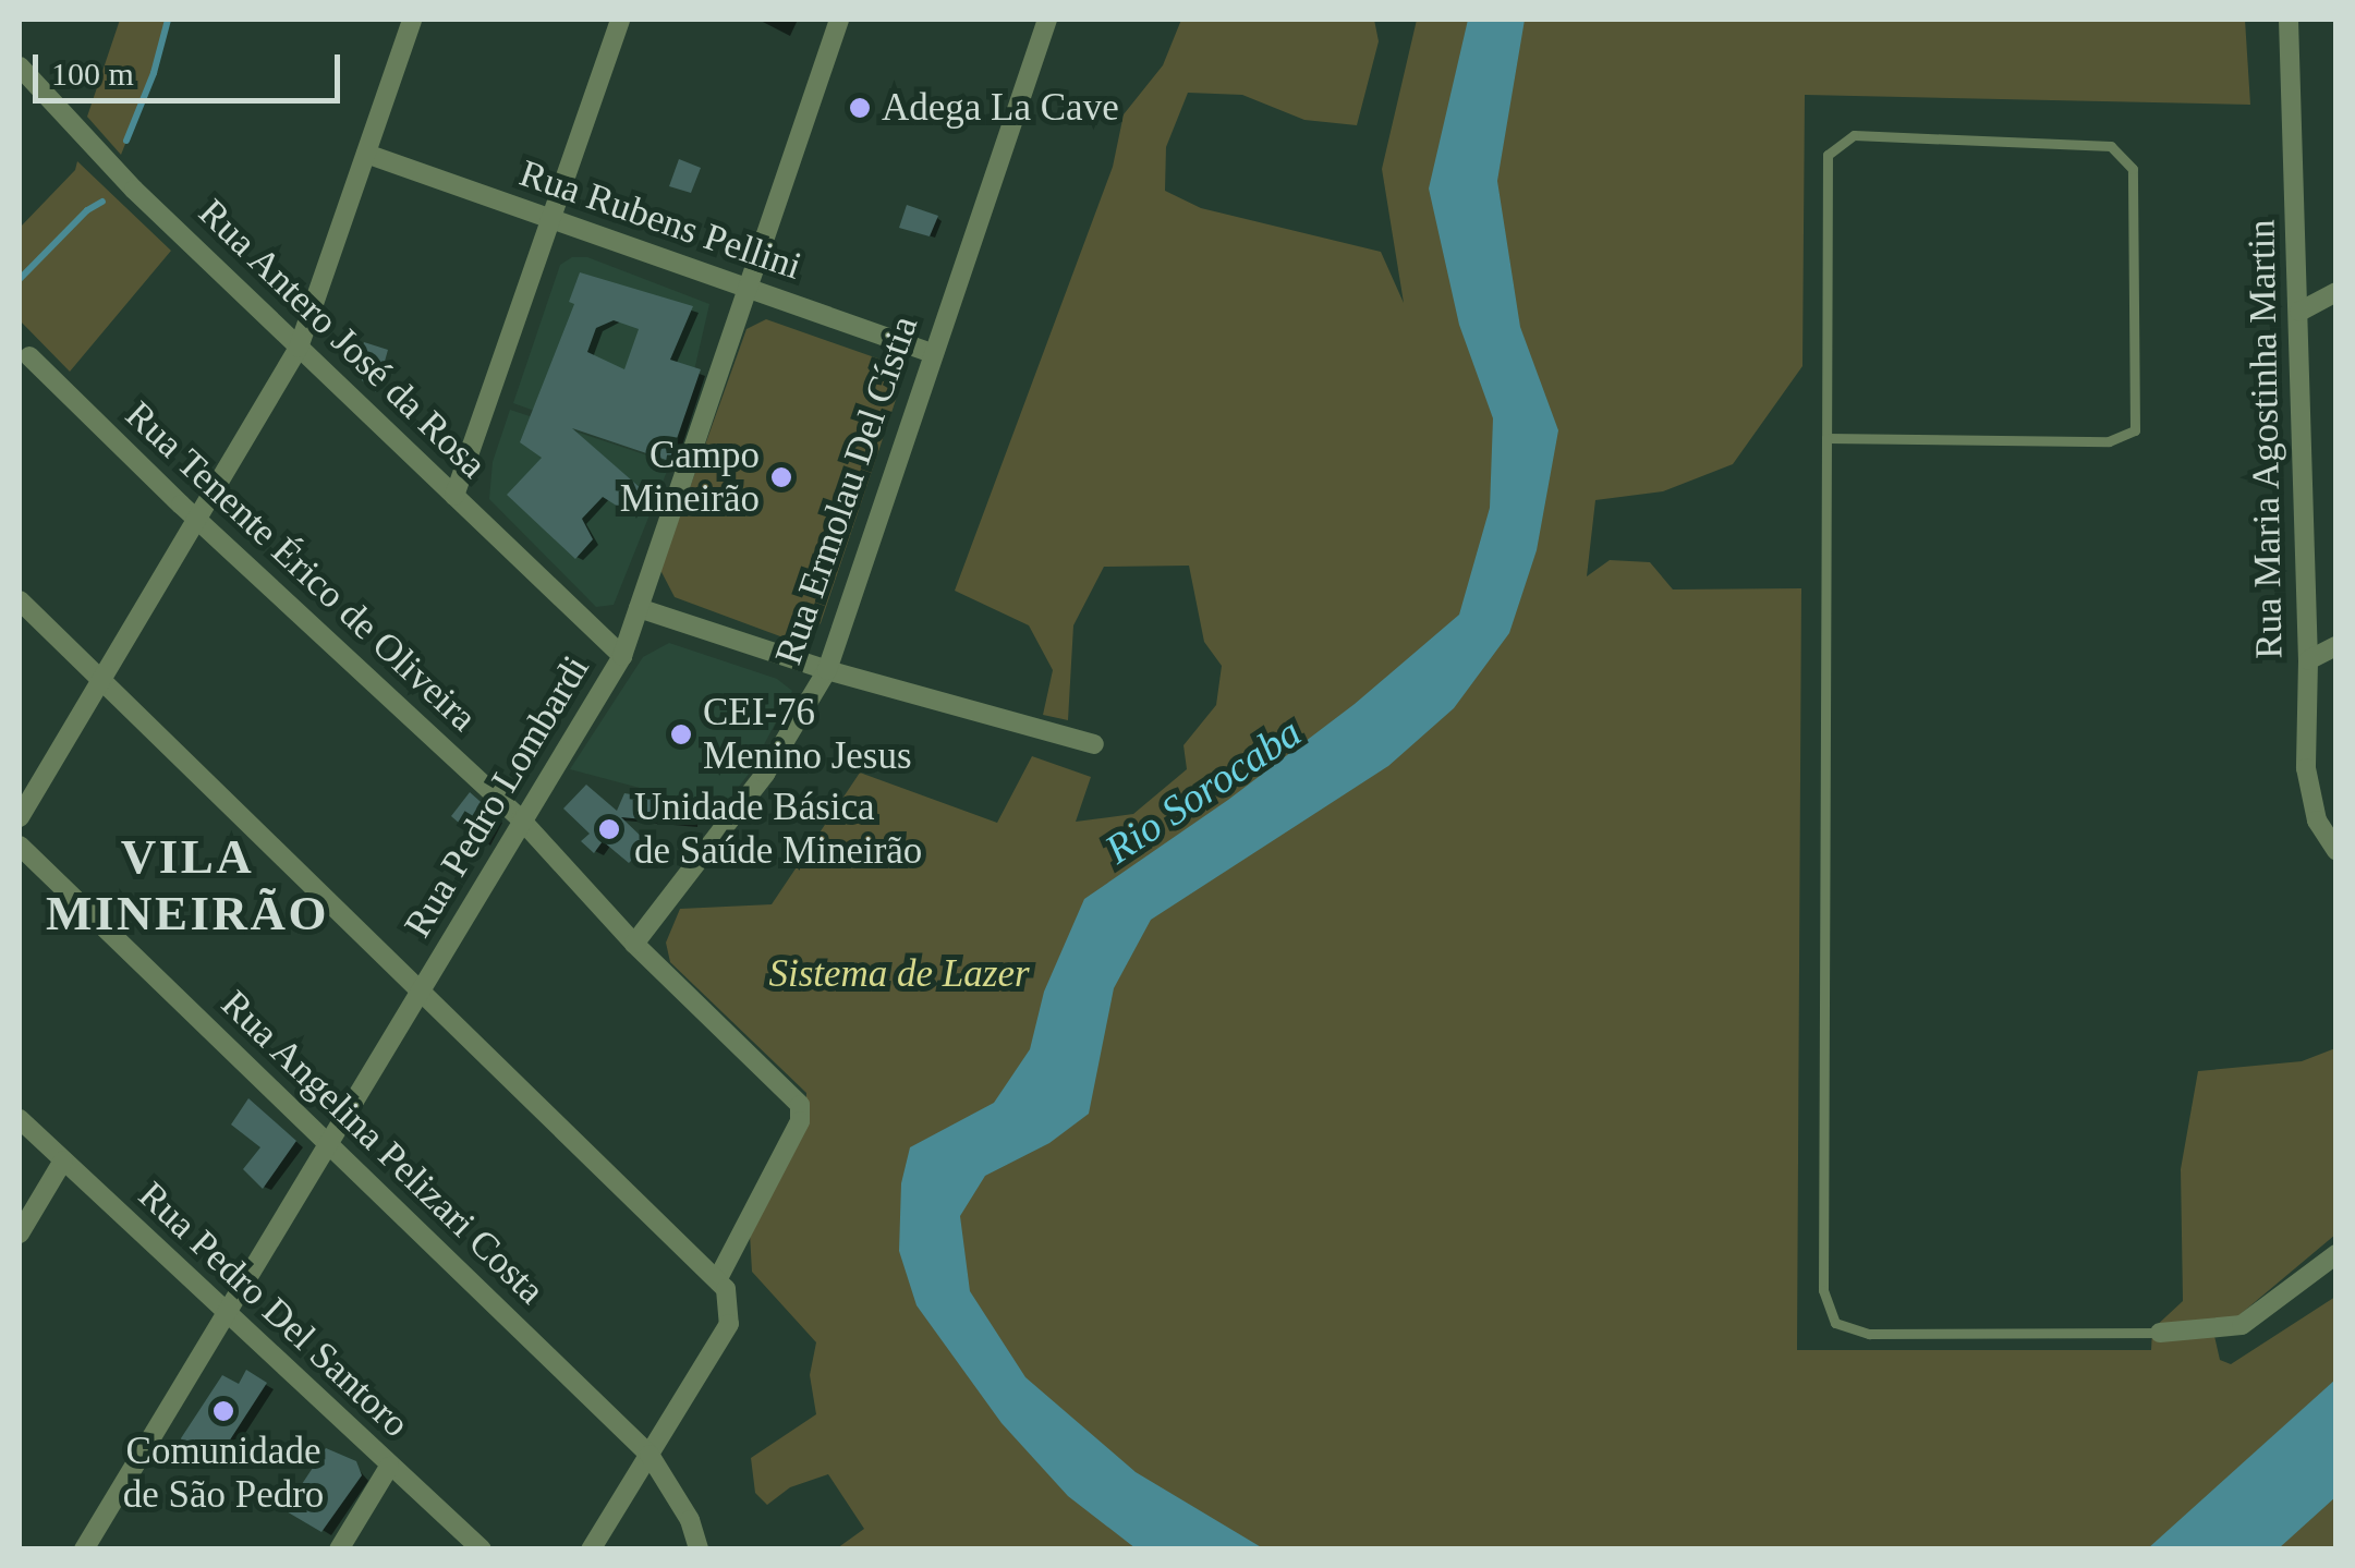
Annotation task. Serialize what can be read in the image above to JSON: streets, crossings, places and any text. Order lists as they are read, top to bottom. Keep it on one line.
{"streets":{"street":["Rua Rubens Pellini","Rua Antero José da Rosa","Rua Maria Agostinha Martin","Rua Ermolau Del Cístia","Rua Tenente Érico de Oliveira","Rua Pedro Lombardi","Rua Angelina Pelizari Costa","Rua Pedro Del Santoro"]},"crossings":[["Rua Rubens Pellini","Rua Ermolau Del Cístia"],["Rua Rubens Pellini","Rua Pedro Lombardi"],["Rua Antero José da Rosa","Rua Pedro Lombardi"],["Rua Ermolau Del Cístia","Rua Tenente Érico de Oliveira"],["Rua Tenente Érico de Oliveira","Rua Pedro Lombardi"],["Rua Pedro Lombardi","Rua Angelina Pelizari Costa"],["Rua Pedro Lombardi","Rua Pedro Del Santoro"]],"districts":["VILA MINEIRÃO"],"water":["Rio Sorocaba"],"parks":["Sistema de Lazer"],"places":["Adega La Cave","Campo Mineirão","CEI-76 Menino Jesus","Unidade Básica de Saúde Mineirão","Comunidade de São Pedro"],"scale_bar":"100 m"}
